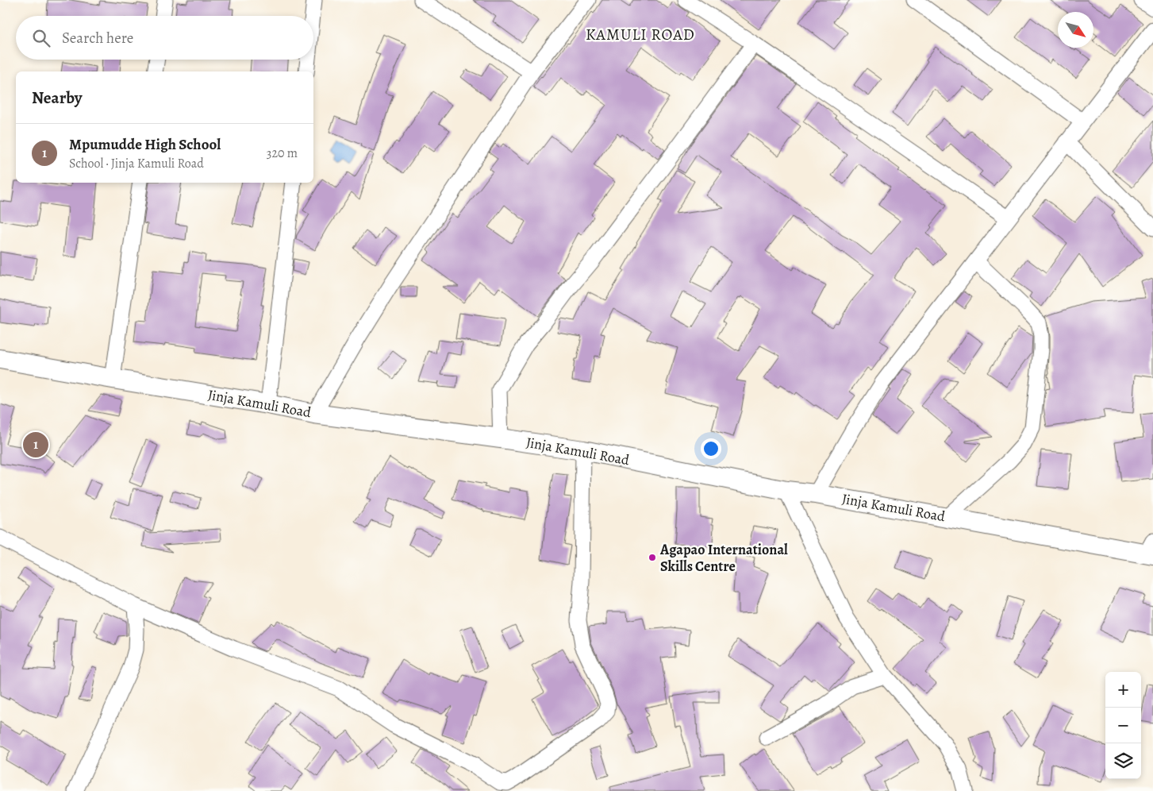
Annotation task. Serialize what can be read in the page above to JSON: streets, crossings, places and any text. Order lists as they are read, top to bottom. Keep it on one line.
{"streets":{"main road":["Jinja Kamuli Road"]},"districts":["KAMULI ROAD"],"places":["Agapao International Skills Centre"],"north":"bottom right","page":{"search":"Search here","heading":"Nearby","list":[{"mark":"1","name":"Mpumudde High School","note":"School · Jinja Kamuli Road","value":"320 m"}],"pins":"1","map_buttons":["+","−"]}}
